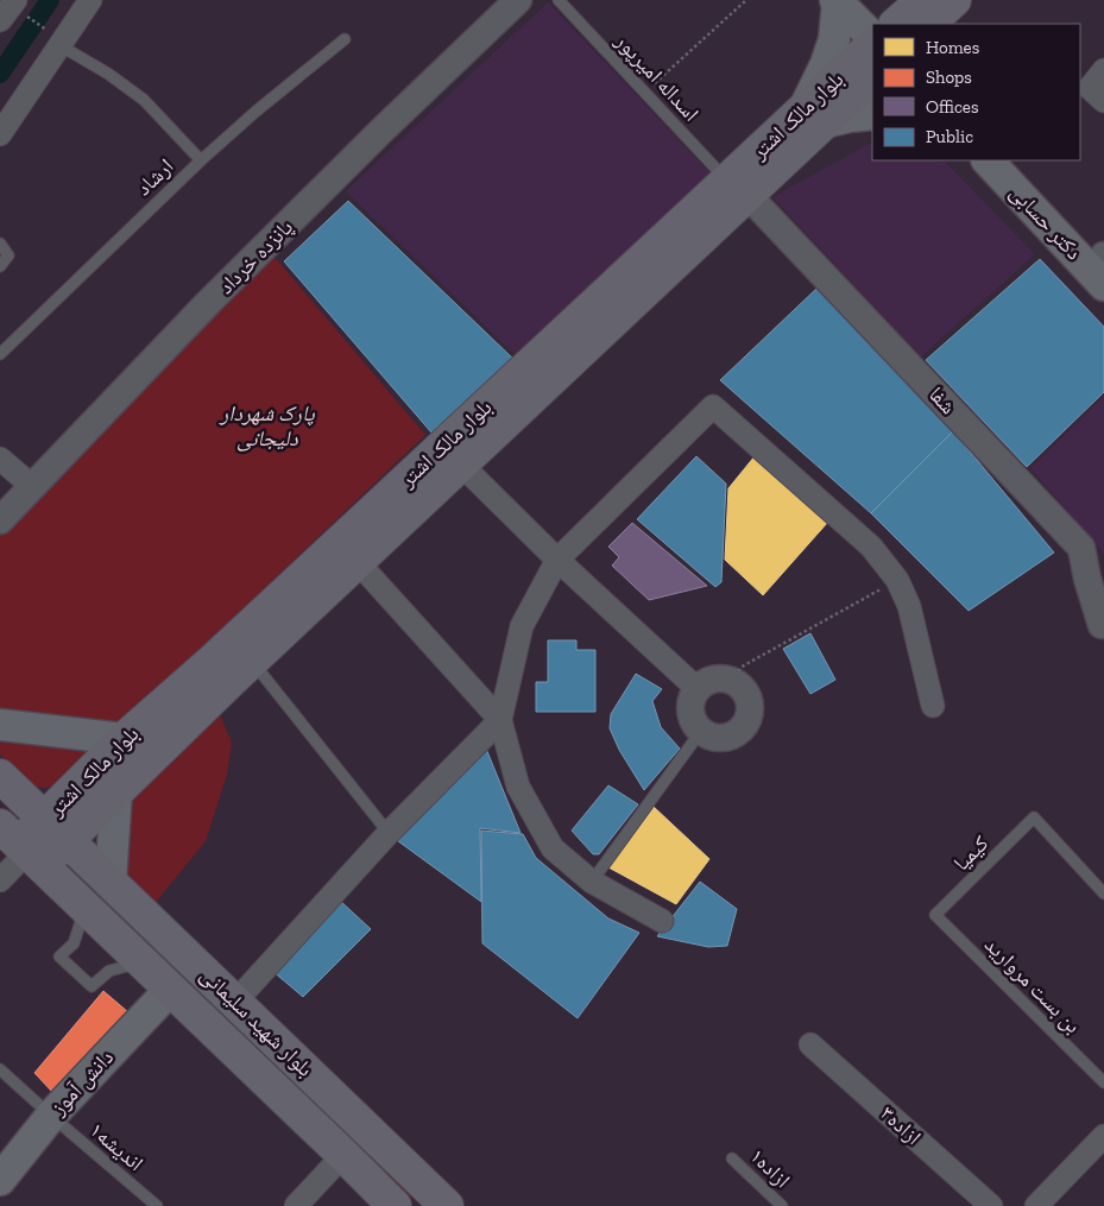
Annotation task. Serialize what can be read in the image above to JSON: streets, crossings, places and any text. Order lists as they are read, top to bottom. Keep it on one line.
{"streets":{"main road":["بلوار مالک اشتر","دکتر حسابی","بلوار شهید سلیمانی","دانش آموز"],"street":["پانزده خرداد","شفا","ازاده۳"],"lane":["اسداله امیرپور","ارشاد","کیمیا","بن بست مروارید","اندیشه۱","ازاده۱"]},"crossings":[["اسداله امیرپور","بلوار مالک اشتر"],["اسداله امیرپور","شفا"],["بلوار مالک اشتر","شفا"],["بلوار مالک اشتر","بلوار شهید سلیمانی"],["کیمیا","بن بست مروارید"],["بلوار شهید سلیمانی","دانش آموز"],["دانش آموز","اندیشه۱"]],"parks":["پارک شهردار دلیجانی"],"legend":["Homes","Shops","Offices","Public"]}
